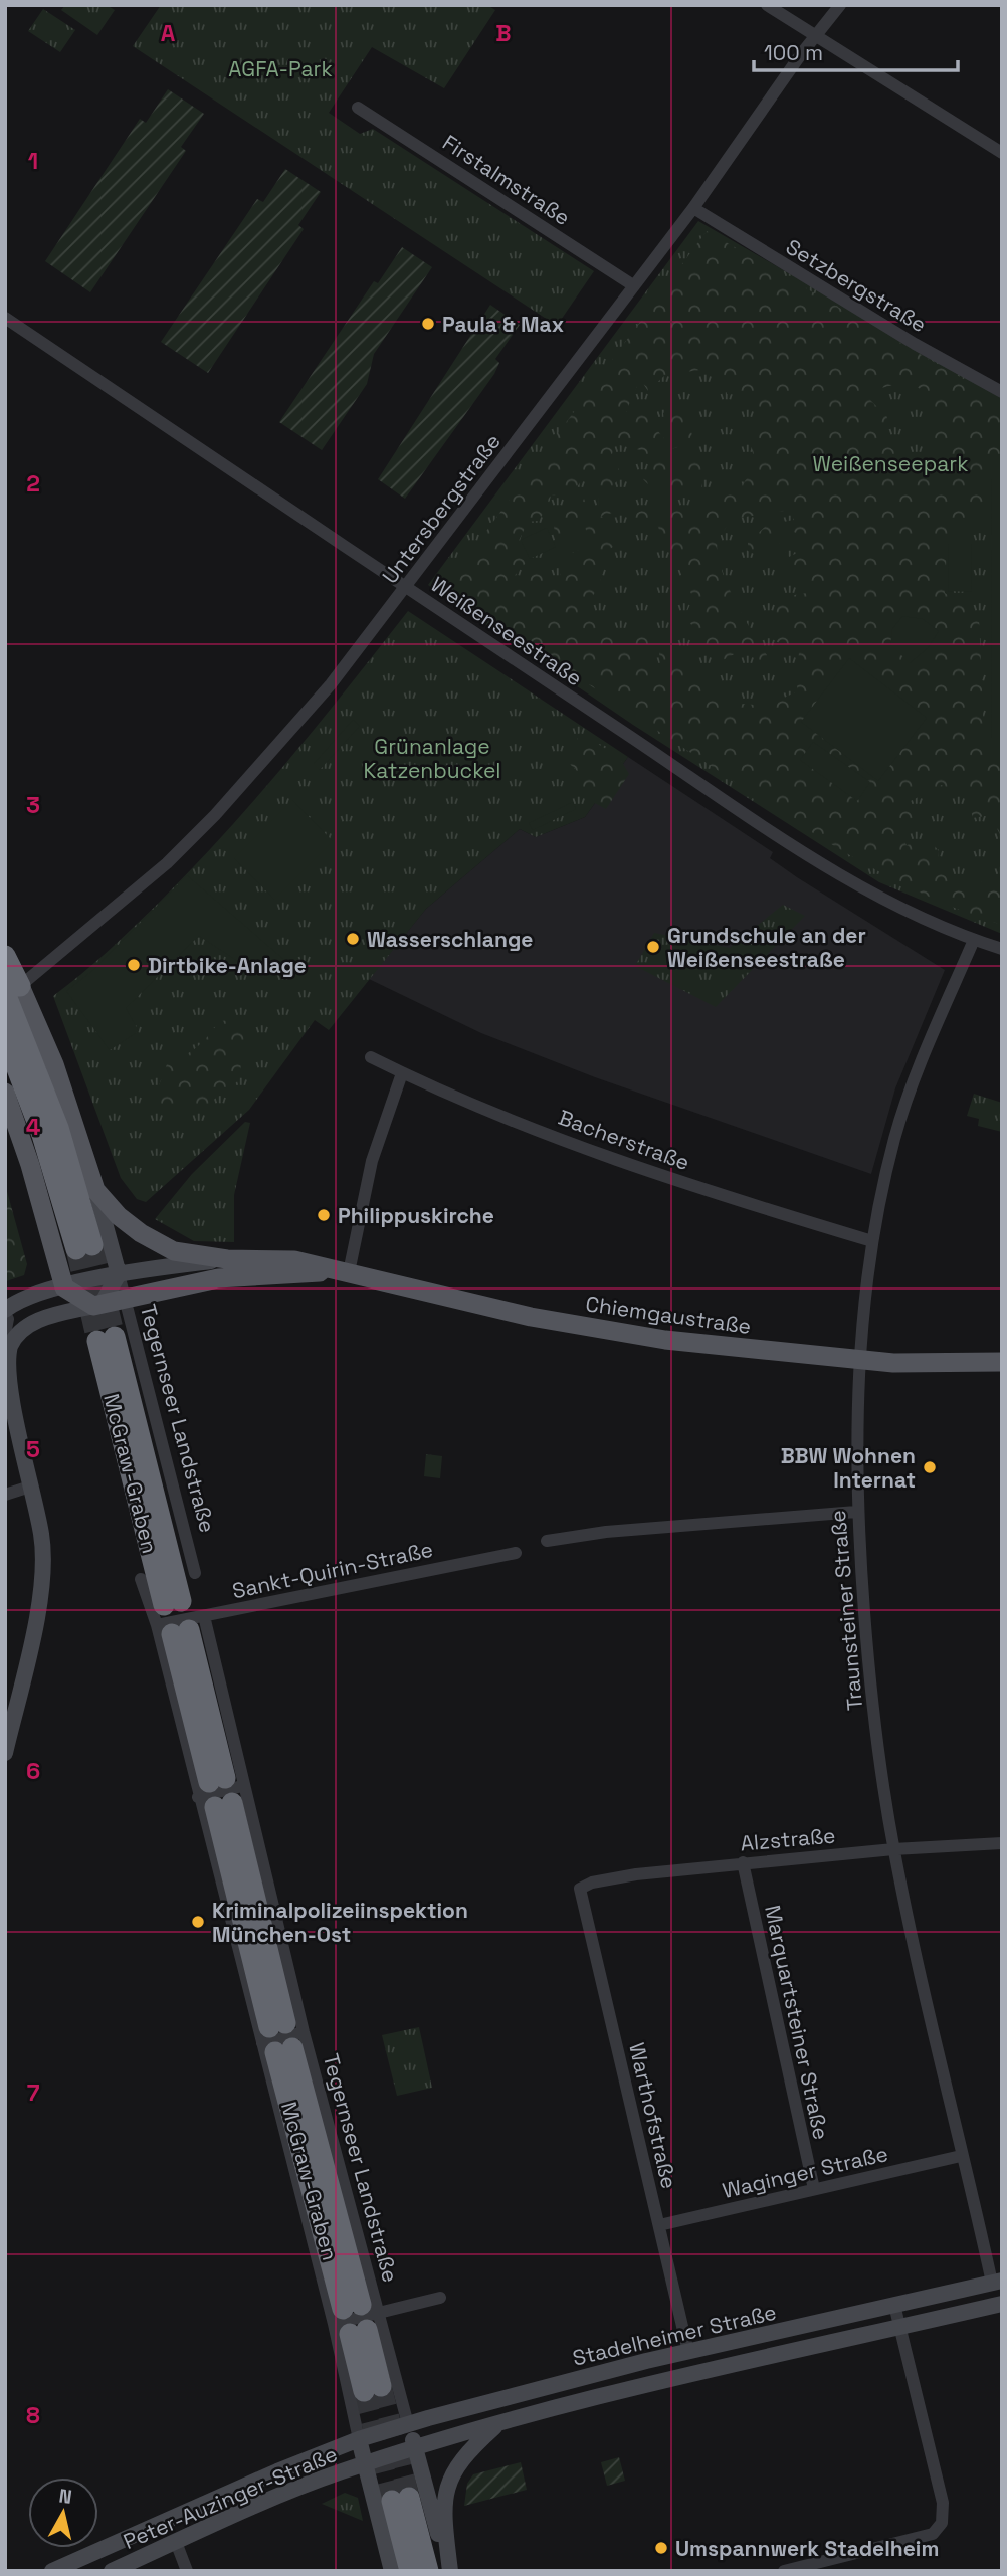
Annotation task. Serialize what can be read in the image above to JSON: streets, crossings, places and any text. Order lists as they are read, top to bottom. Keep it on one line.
{"streets":{"highway":["McGraw-Graben"],"main road":["Chiemgaustraße","Tegernseer Landstraße","Stadelheimer Straße","Peter-Auzinger-Straße"],"street":["Firstalmstraße","Setzbergstraße","Untersbergstraße","Weißenseestraße","Bacherstraße","Sankt-Quirin-Straße","Traunsteiner Straße","Alzstraße","Marquartsteiner Straße","Warthofstraße","Waginger Straße"]},"crossings":[["Firstalmstraße","Untersbergstraße"],["Setzbergstraße","Untersbergstraße"],["Untersbergstraße","Weißenseestraße"],["Weißenseestraße","Traunsteiner Straße"],["Bacherstraße","Traunsteiner Straße"],["Chiemgaustraße","Tegernseer Landstraße"],["Chiemgaustraße","Traunsteiner Straße"],["Tegernseer Landstraße","McGraw-Graben"],["Tegernseer Landstraße","Sankt-Quirin-Straße"],["Tegernseer Landstraße","Stadelheimer Straße"],["Tegernseer Landstraße","Peter-Auzinger-Straße"],["McGraw-Graben","Sankt-Quirin-Straße"],["Traunsteiner Straße","Alzstraße"],["Traunsteiner Straße","Waginger Straße"],["Traunsteiner Straße","Stadelheimer Straße"],["Alzstraße","Marquartsteiner Straße"],["Alzstraße","Warthofstraße"],["Marquartsteiner Straße","Waginger Straße"],["Warthofstraße","Waginger Straße"],["Warthofstraße","Stadelheimer Straße"],["Stadelheimer Straße","Peter-Auzinger-Straße"]],"parks":["AGFA-Park","Weißenseepark","Grünanlage Katzenbuckel"],"places":["Paula & Max","Wasserschlange","Grundschule an der Weißenseestraße","Dirtbike-Anlage","Philippuskirche","BBW Wohnen Internat","Kriminalpolizeiinspektion München-Ost","Umspannwerk Stadelheim"],"scale_bar":"100 m","north":"top","grid":{"columns":["A","B"],"rows":["1","2","3","4","5","6","7","8"]}}
